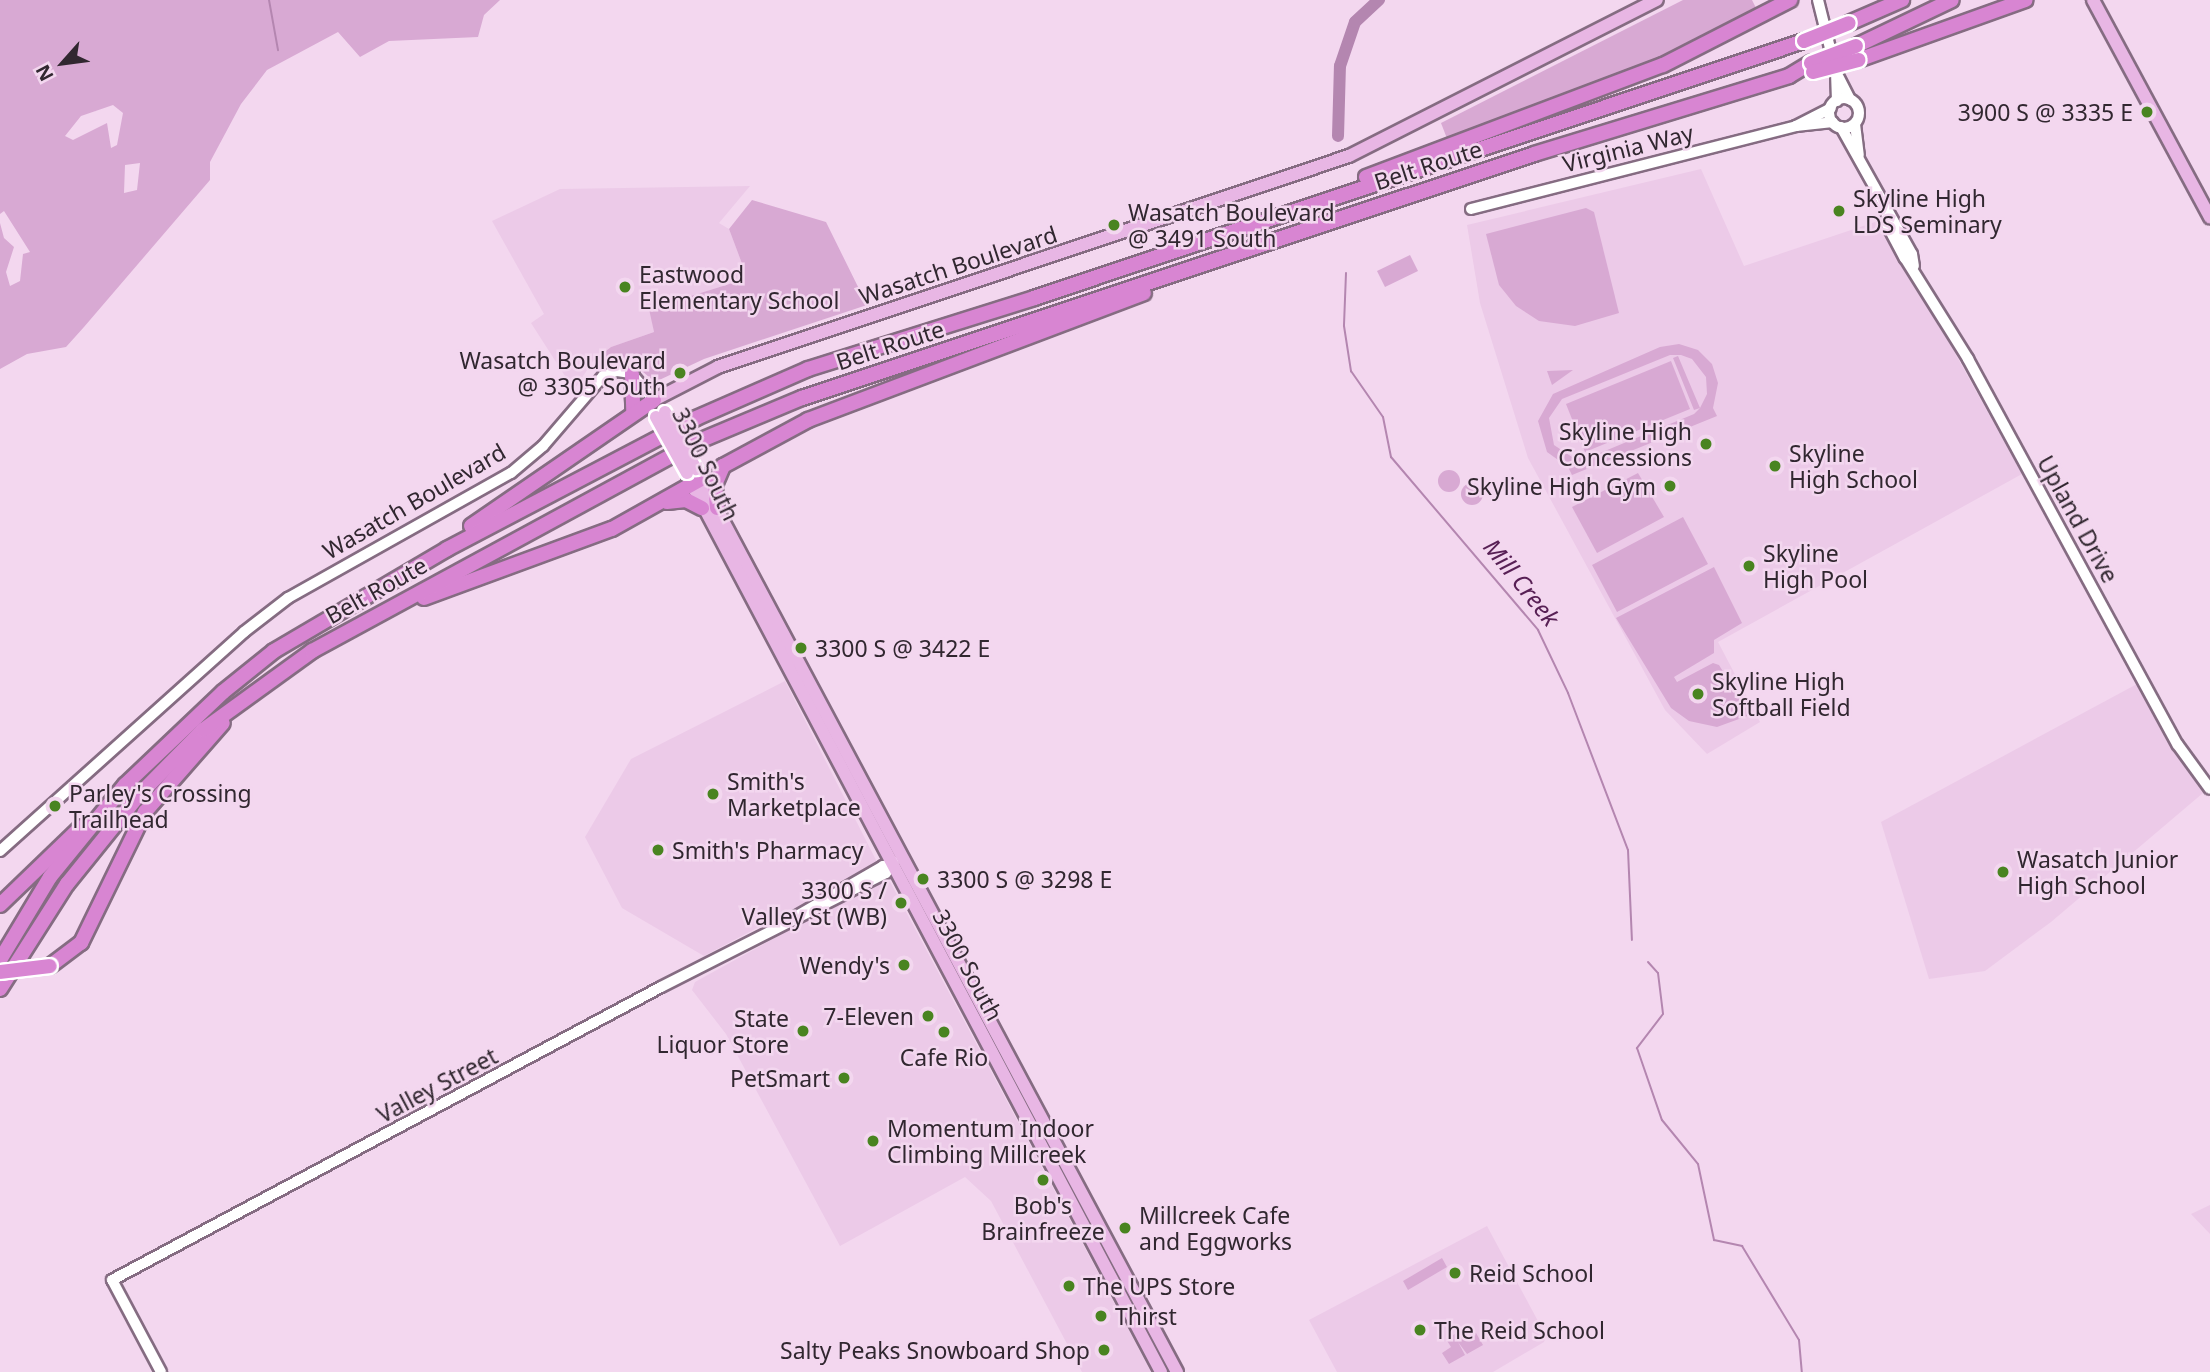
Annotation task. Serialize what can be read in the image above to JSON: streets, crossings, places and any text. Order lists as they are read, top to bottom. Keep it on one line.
{"streets":{"highway":["Belt Route"],"main road":["Wasatch Boulevard","3300 South"],"street":["Virginia Way","Upland Drive","Valley Street"]},"crossings":[["Virginia Way","Upland Drive"],["Wasatch Boulevard","3300 South"],["3300 South","Valley Street"]],"water":["Mill Creek"],"places":["3900 S @ 3335 E","Skyline High LDS Seminary","Wasatch Boulevard @ 3491 South","Eastwood Elementary School","Wasatch Boulevard @ 3305 South","Skyline High Concessions","Skyline High School","Skyline High Gym","Skyline High Pool","3300 S @ 3422 E","Skyline High Softball Field","Smith's Marketplace","Parley's Crossing Trailhead","Smith's Pharmacy","Wasatch Junior High School","3300 S @ 3298 E","3300 S / Valley St (WB)","Wendy's","7-Eleven","State Liquor Store","Cafe Rio","PetSmart","Momentum Indoor Climbing Millcreek","Bob's Brainfreeze","Millcreek Cafe and Eggworks","Reid School","The UPS Store","Thirst","The Reid School","Salty Peaks Snowboard Shop"],"north":"bottom left"}
